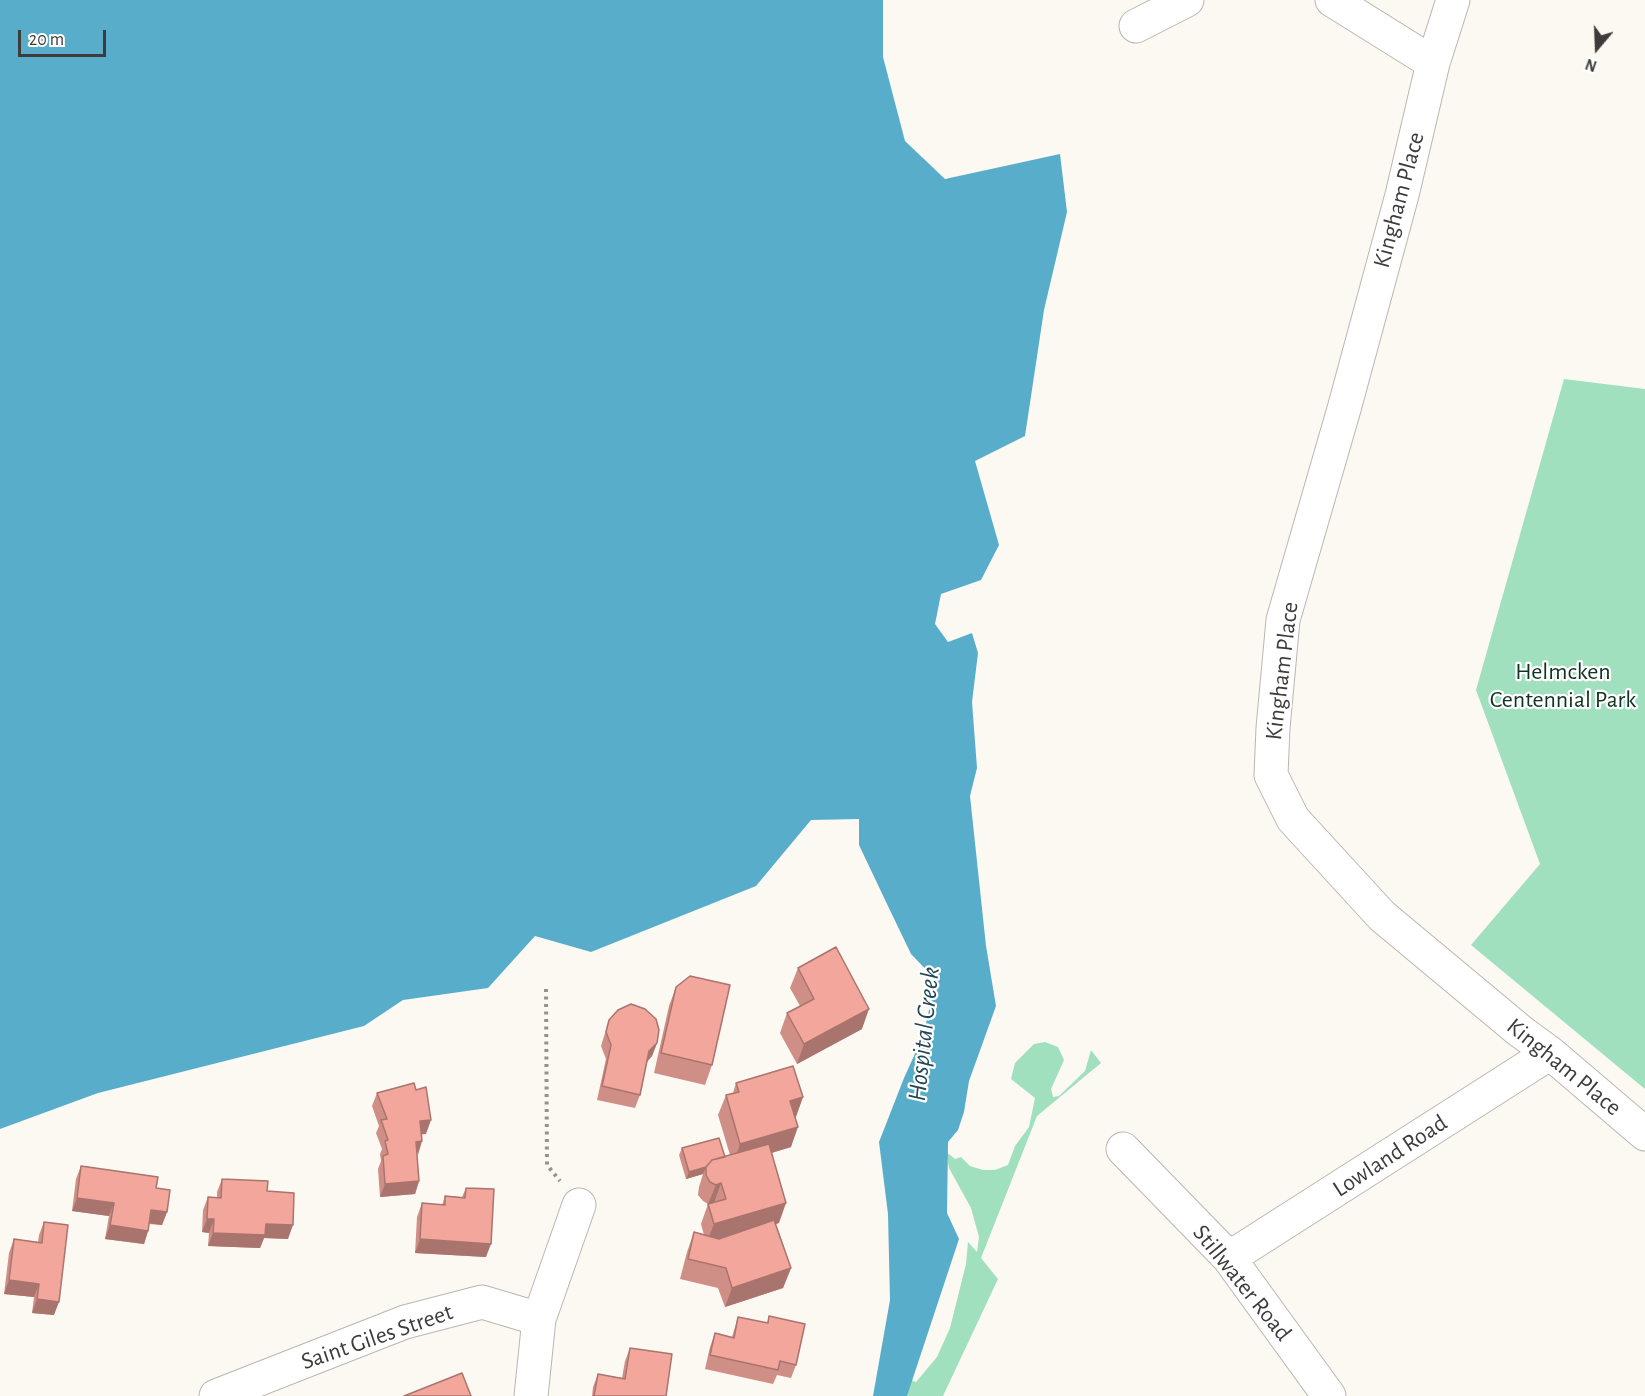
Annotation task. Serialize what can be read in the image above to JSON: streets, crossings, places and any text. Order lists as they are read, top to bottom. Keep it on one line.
{"streets":{"street":["Kingham Place","Lowland Road","Stillwater Road","Saint Giles Street"]},"crossings":[["Kingham Place","Lowland Road"],["Lowland Road","Stillwater Road"]],"water":["Hospital Creek"],"parks":["Helmcken Centennial Park"],"scale_bar":"20 m","north":"bottom"}
